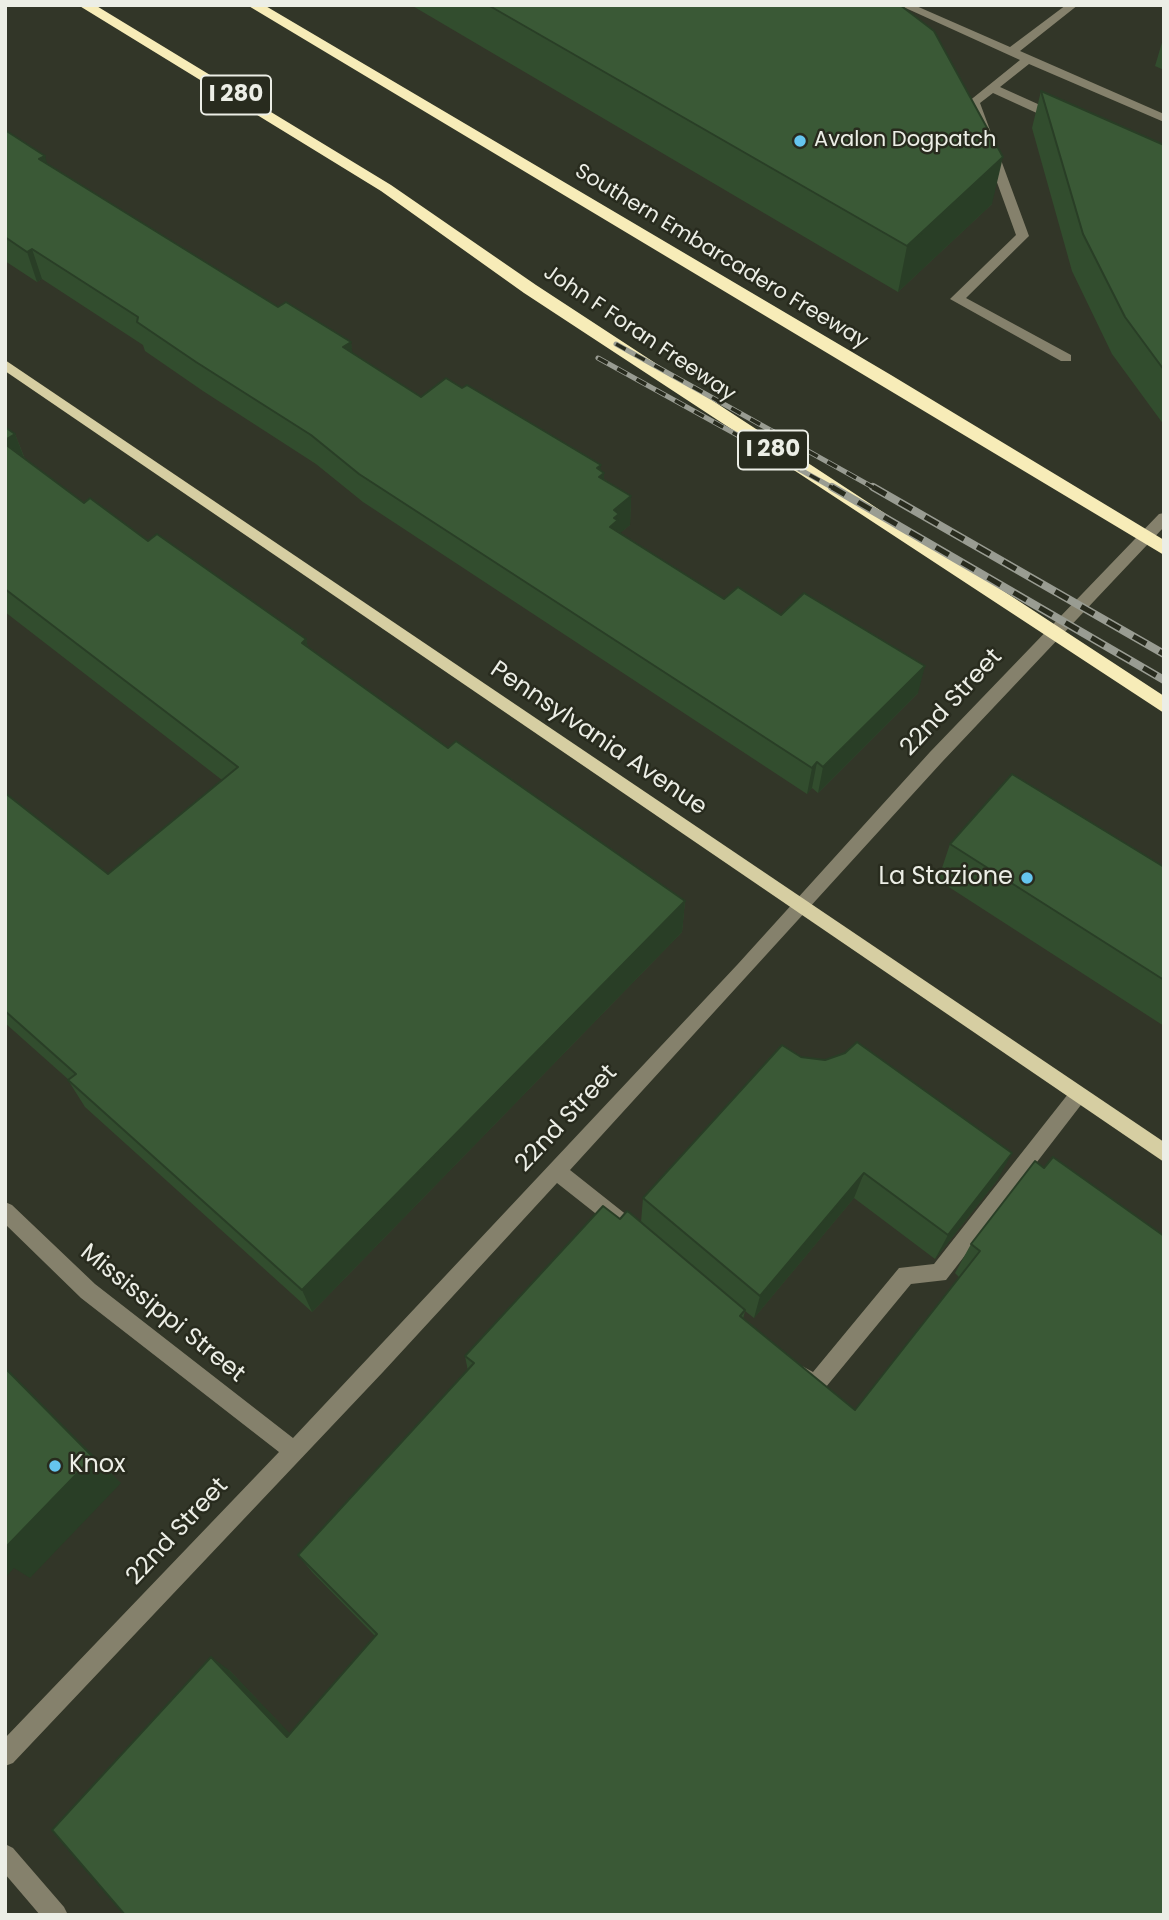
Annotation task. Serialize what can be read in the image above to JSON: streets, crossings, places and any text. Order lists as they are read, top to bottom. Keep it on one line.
{"streets":{"highway":["I 280","Southern Embarcadero Freeway","John F Foran Freeway"],"main road":["Pennsylvania Avenue"],"street":["22nd Street","Mississippi Street"]},"crossings":[["22nd Street","Pennsylvania Avenue"],["22nd Street","Mississippi Street"]],"places":["Avalon Dogpatch","La Stazione","Knox"]}
